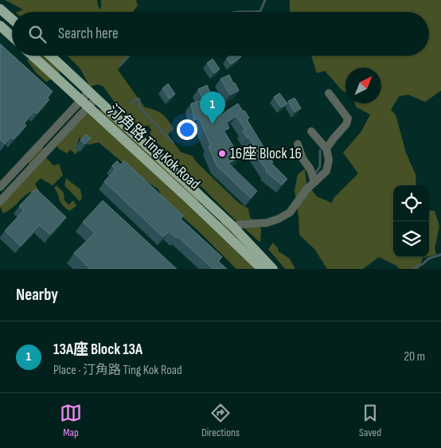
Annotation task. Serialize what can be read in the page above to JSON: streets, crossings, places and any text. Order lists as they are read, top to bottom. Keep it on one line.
{"streets":{"main road":["汀角路 Ting Kok Road"]},"places":["16座 Block 16"],"north":"top right","page":{"search":"Search here","pins":"1","heading":"Nearby","list":[{"mark":"1","name":"13A座 Block 13A","note":"Place · 汀角路 Ting Kok Road","value":"20 m"}],"nav":["Map","Directions","Saved"]}}
